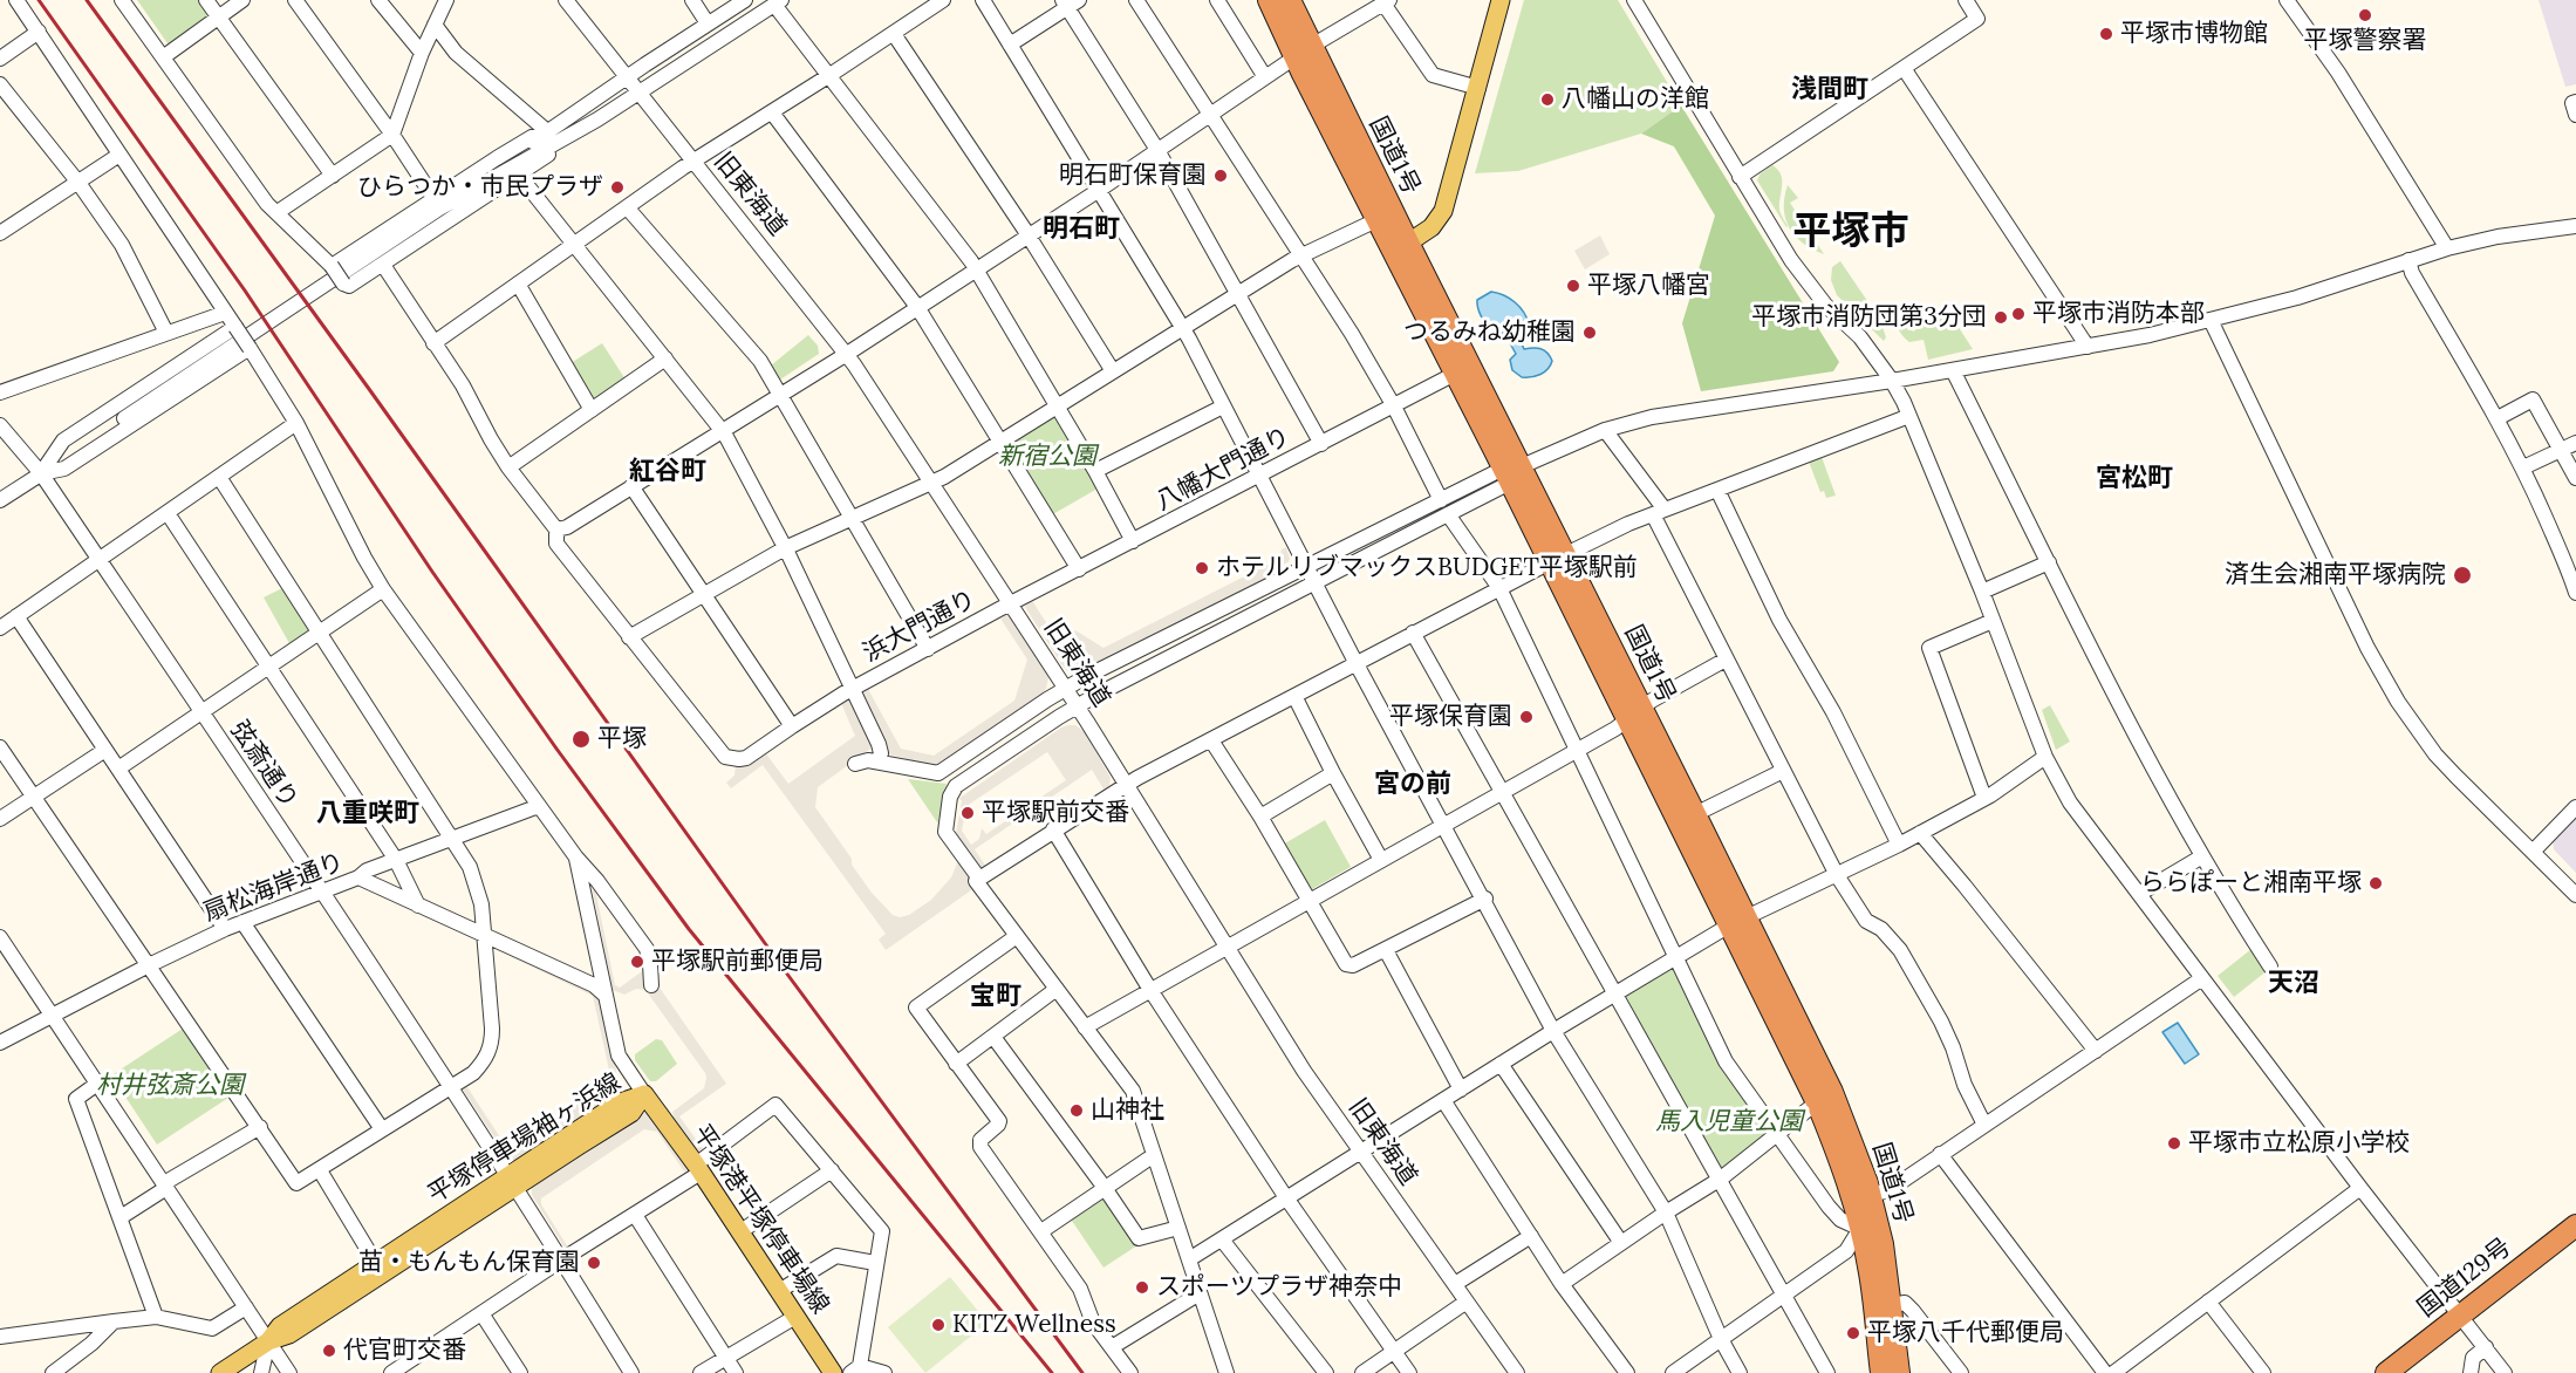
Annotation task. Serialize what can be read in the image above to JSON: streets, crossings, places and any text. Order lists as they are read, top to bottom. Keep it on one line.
{"streets":{"highway":["国道1号","国道129号"],"main road":["平塚停車場袖ヶ浜線","平塚港平塚停車場線"],"street":["旧東海道","八幡大門通り","浜大門通り","弦斎通り","扇松海岸通り"]},"crossings":[["国道1号","八幡大門通り"],["旧東海道","八幡大門通り"],["旧東海道","浜大門通り"],["八幡大門通り","浜大門通り"],["弦斎通り","扇松海岸通り"],["弦斎通り","平塚停車場袖ヶ浜線"],["平塚停車場袖ヶ浜線","平塚港平塚停車場線"]],"districts":["浅間町","明石町","平塚市","紅谷町","宮松町","宮の前","八重咲町","天沼","宝町"],"parks":["新宿公園","村井弦斎公園","馬入児童公園"],"places":["平塚警察署","平塚市博物館","八幡山の洋館","明石町保育園","ひらつか・市民プラザ","平塚八幡宮","平塚市消防本部","平塚市消防団第3分団","つるみね幼稚園","ホテルリブマックスBUDGET平塚駅前","済生会湘南平塚病院","平塚保育園","平塚","平塚駅前交番","ららぽーと湘南平塚","平塚駅前郵便局","山神社","平塚市立松原小学校","苗・もんもん保育園","スポーツプラザ神奈中","KITZ Wellness","平塚八千代郵便局","代官町交番"]}
